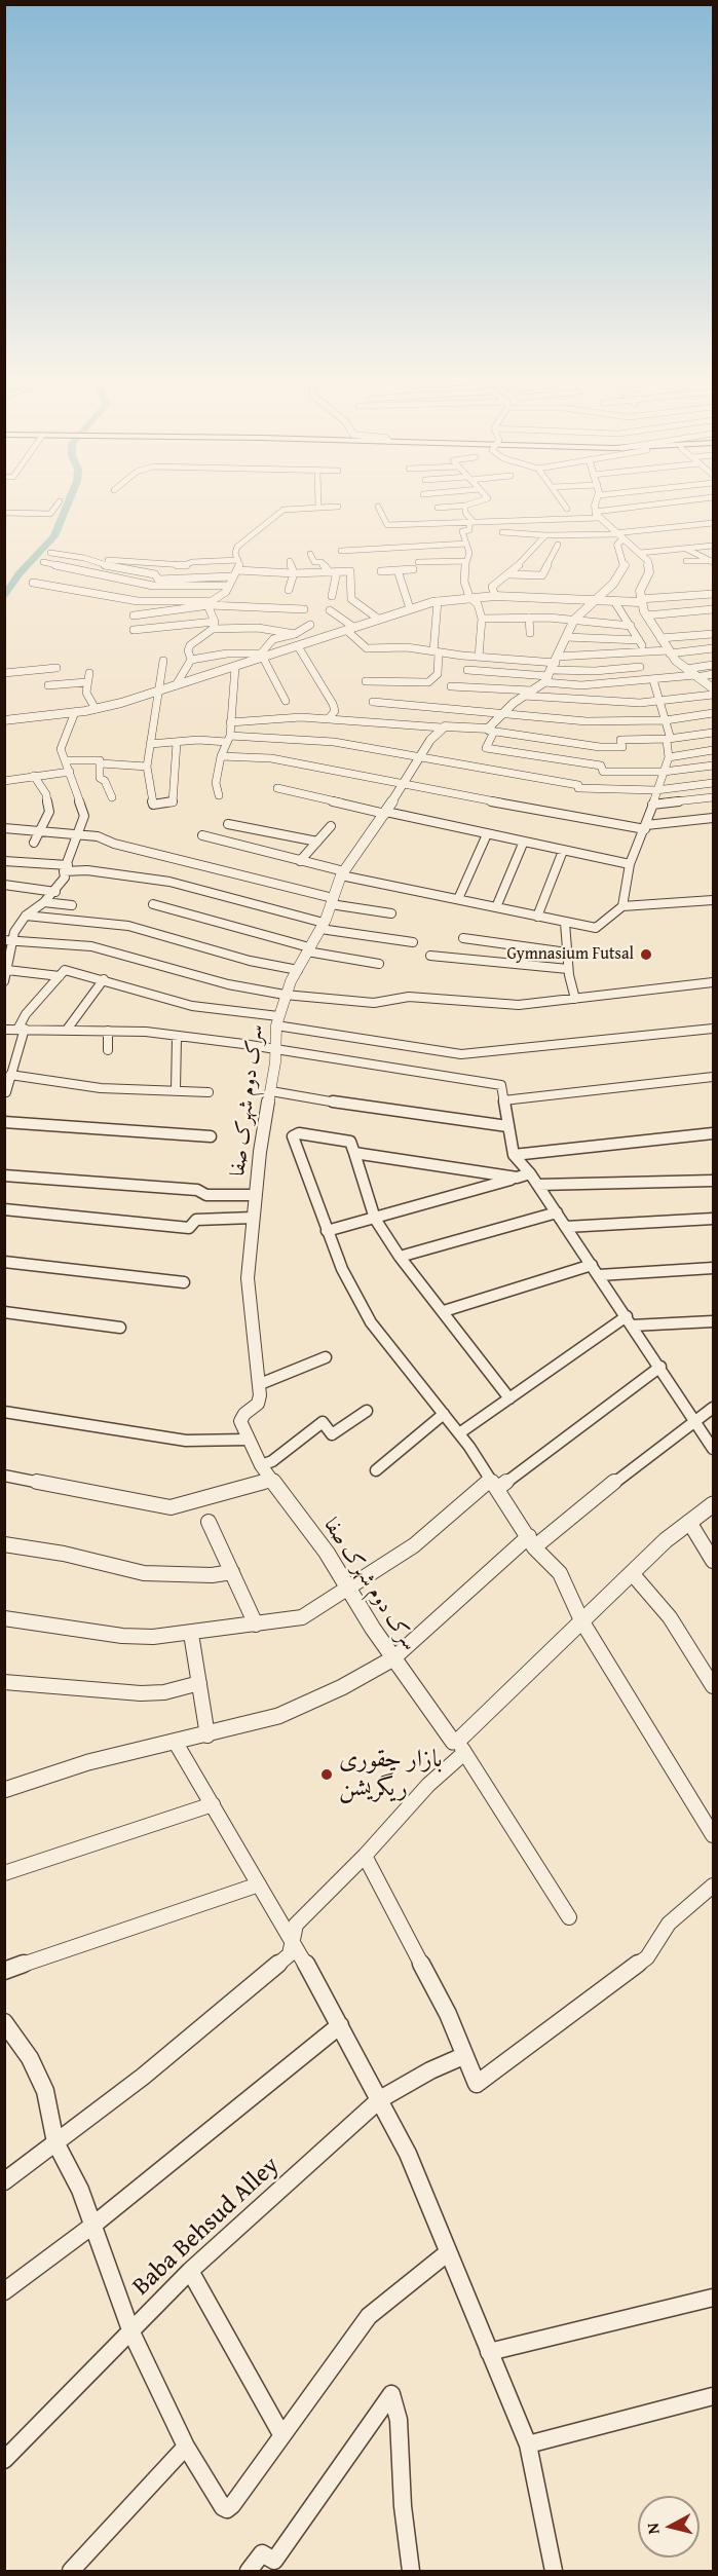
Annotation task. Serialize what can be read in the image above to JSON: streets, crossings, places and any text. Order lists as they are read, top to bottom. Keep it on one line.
{"streets":{"street":["سرک دوم شهرک صفا","Baba Behsud Alley"]},"places":["Gymnasium Futsal","بازار چقوری ریگریشن"],"north":"left"}
